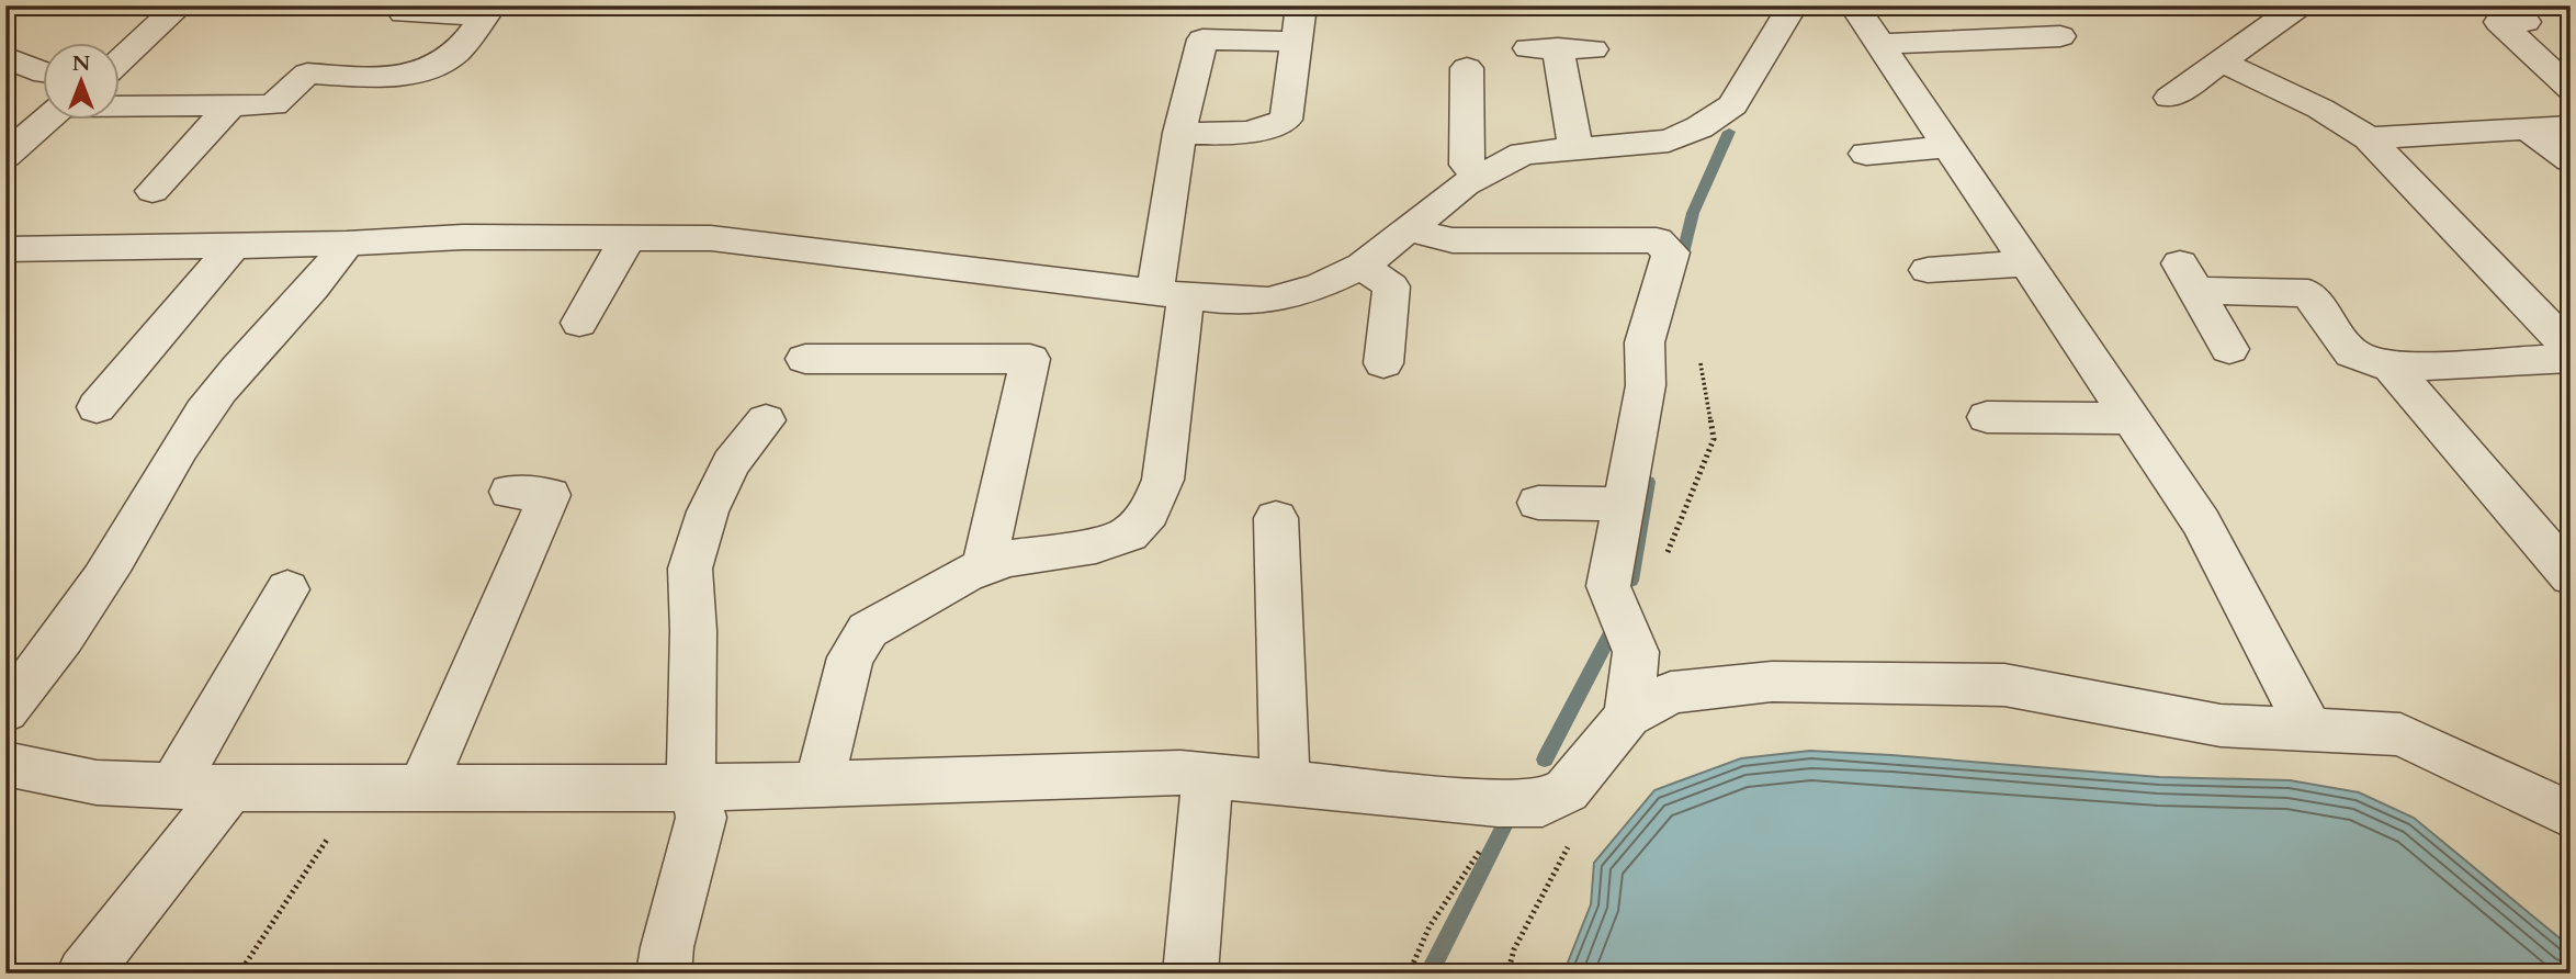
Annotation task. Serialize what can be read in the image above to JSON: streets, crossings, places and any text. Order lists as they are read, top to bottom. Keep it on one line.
{"north":"top"}
